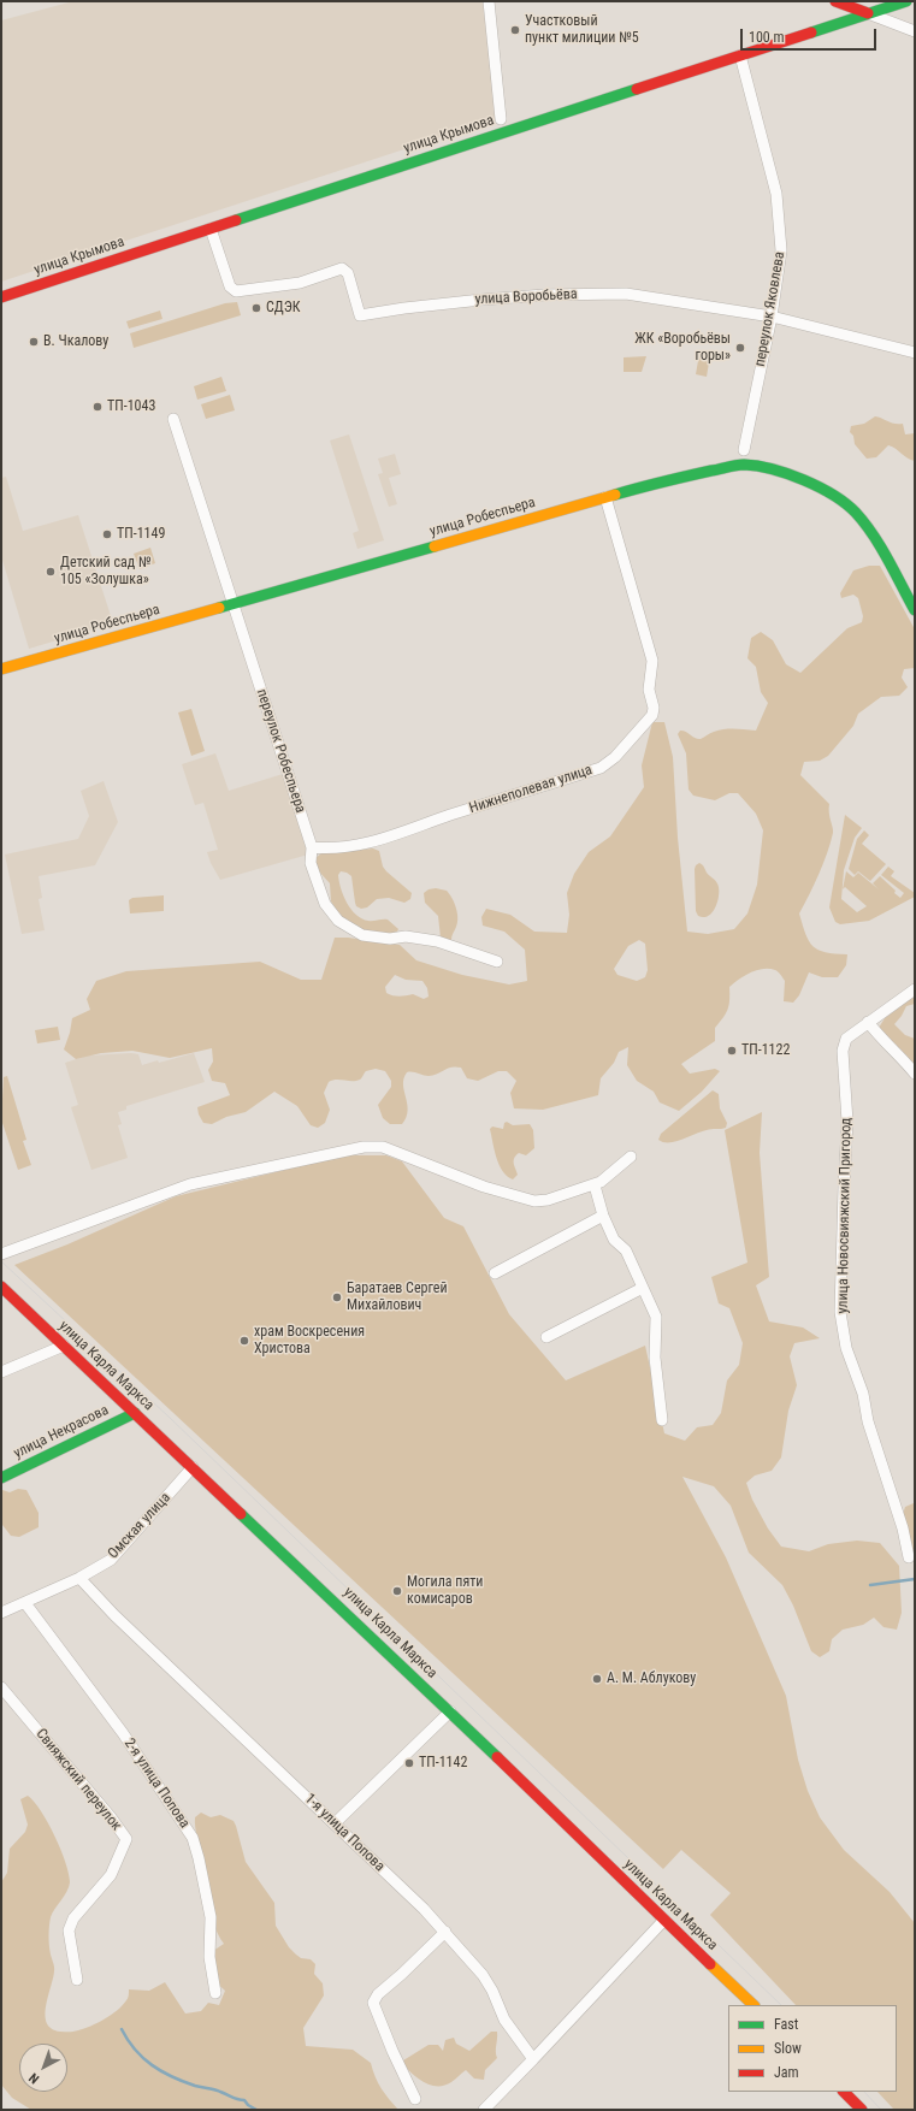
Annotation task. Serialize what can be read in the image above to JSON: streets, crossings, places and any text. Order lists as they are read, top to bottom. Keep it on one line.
{"streets":{"street":["улица Крымова","улица Воробьёва","переулок Яковлева","улица Робеспьера","переулок Робеспьера","Нижнеполевая улица","улица Новосвияжский Пригород","улица Карла Маркса","улица Некрасова","Омская улица","Свияжский переулок","2-я улица Попова","1-я улица Попова"]},"crossings":[["улица Крымова","улица Воробьёва"],["улица Крымова","переулок Яковлева"],["улица Воробьёва","переулок Яковлева"],["улица Робеспьера","переулок Робеспьера"],["улица Робеспьера","Нижнеполевая улица"],["переулок Робеспьера","Нижнеполевая улица"],["улица Карла Маркса","улица Некрасова"],["улица Карла Маркса","Омская улица"],["Омская улица","2-я улица Попова"],["Омская улица","1-я улица Попова"]],"places":["Участковый пункт милиции №5","СДЭК","В. Чкалову","ЖК «Воробьёвы горы»","ТП-1043","ТП-1149","Детский сад № 105 «Золушка»","ТП-1122","Баратаев Сергей Михайлович","храм Воскресения Христова","Могила пяти комисаров","А. М. Аблукову","ТП-1142"],"legend":["Fast","Slow","Jam"],"scale_bar":"100 m","north":"bottom left"}
